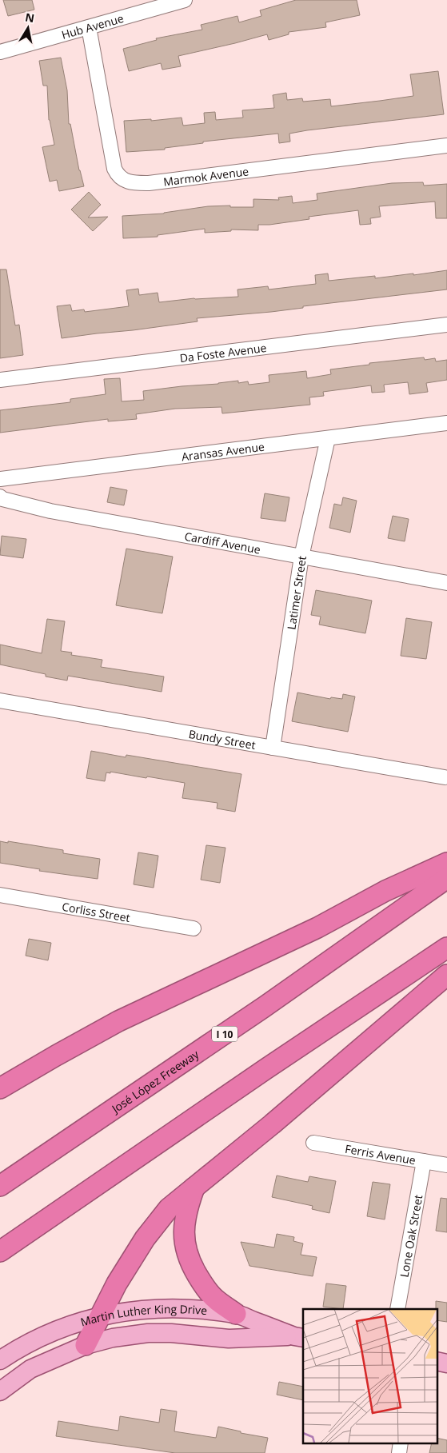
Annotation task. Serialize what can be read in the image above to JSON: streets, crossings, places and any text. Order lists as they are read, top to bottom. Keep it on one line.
{"streets":{"highway":["I 10","José López Freeway"],"main road":["Martin Luther King Drive"],"street":["Hub Avenue","Marmok Avenue","Da Foste Avenue","Aransas Avenue","Cardiff Avenue","Latimer Street","Bundy Street","Corliss Street","Ferris Avenue","Lone Oak Street"]},"crossings":[["Hub Avenue","Marmok Avenue"],["Aransas Avenue","Latimer Street"],["Cardiff Avenue","Latimer Street"],["Latimer Street","Bundy Street"],["Ferris Avenue","Lone Oak Street"]],"north":"top"}
